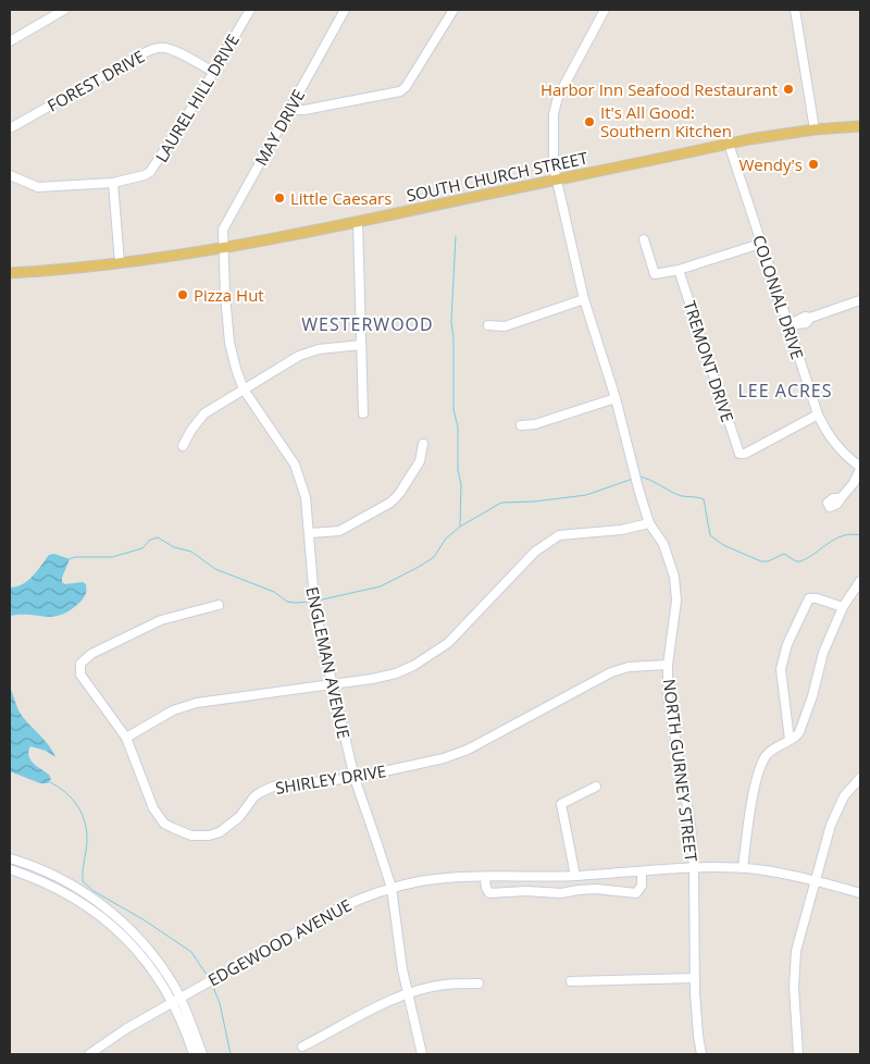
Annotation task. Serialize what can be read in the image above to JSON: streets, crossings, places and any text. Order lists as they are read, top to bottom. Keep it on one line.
{"streets":{"main road":["SOUTH CHURCH STREET"],"street":["FOREST DRIVE","LAUREL HILL DRIVE","MAY DRIVE","COLONIAL DRIVE","TREMONT DRIVE","ENGLEMAN AVENUE","NORTH GURNEY STREET","SHIRLEY DRIVE","EDGEWOOD AVENUE"]},"crossings":[["FOREST DRIVE","LAUREL HILL DRIVE"],["MAY DRIVE","SOUTH CHURCH STREET"],["MAY DRIVE","ENGLEMAN AVENUE"],["SOUTH CHURCH STREET","COLONIAL DRIVE"],["SOUTH CHURCH STREET","ENGLEMAN AVENUE"],["SOUTH CHURCH STREET","NORTH GURNEY STREET"],["COLONIAL DRIVE","TREMONT DRIVE"],["ENGLEMAN AVENUE","SHIRLEY DRIVE"],["ENGLEMAN AVENUE","EDGEWOOD AVENUE"],["NORTH GURNEY STREET","SHIRLEY DRIVE"],["NORTH GURNEY STREET","EDGEWOOD AVENUE"]],"districts":["WESTERWOOD","LEE ACRES"],"places":["Harbor Inn Seafood Restaurant","It's All Good: Southern Kitchen","Wendy's","Little Caesars","Pizza Hut"]}
